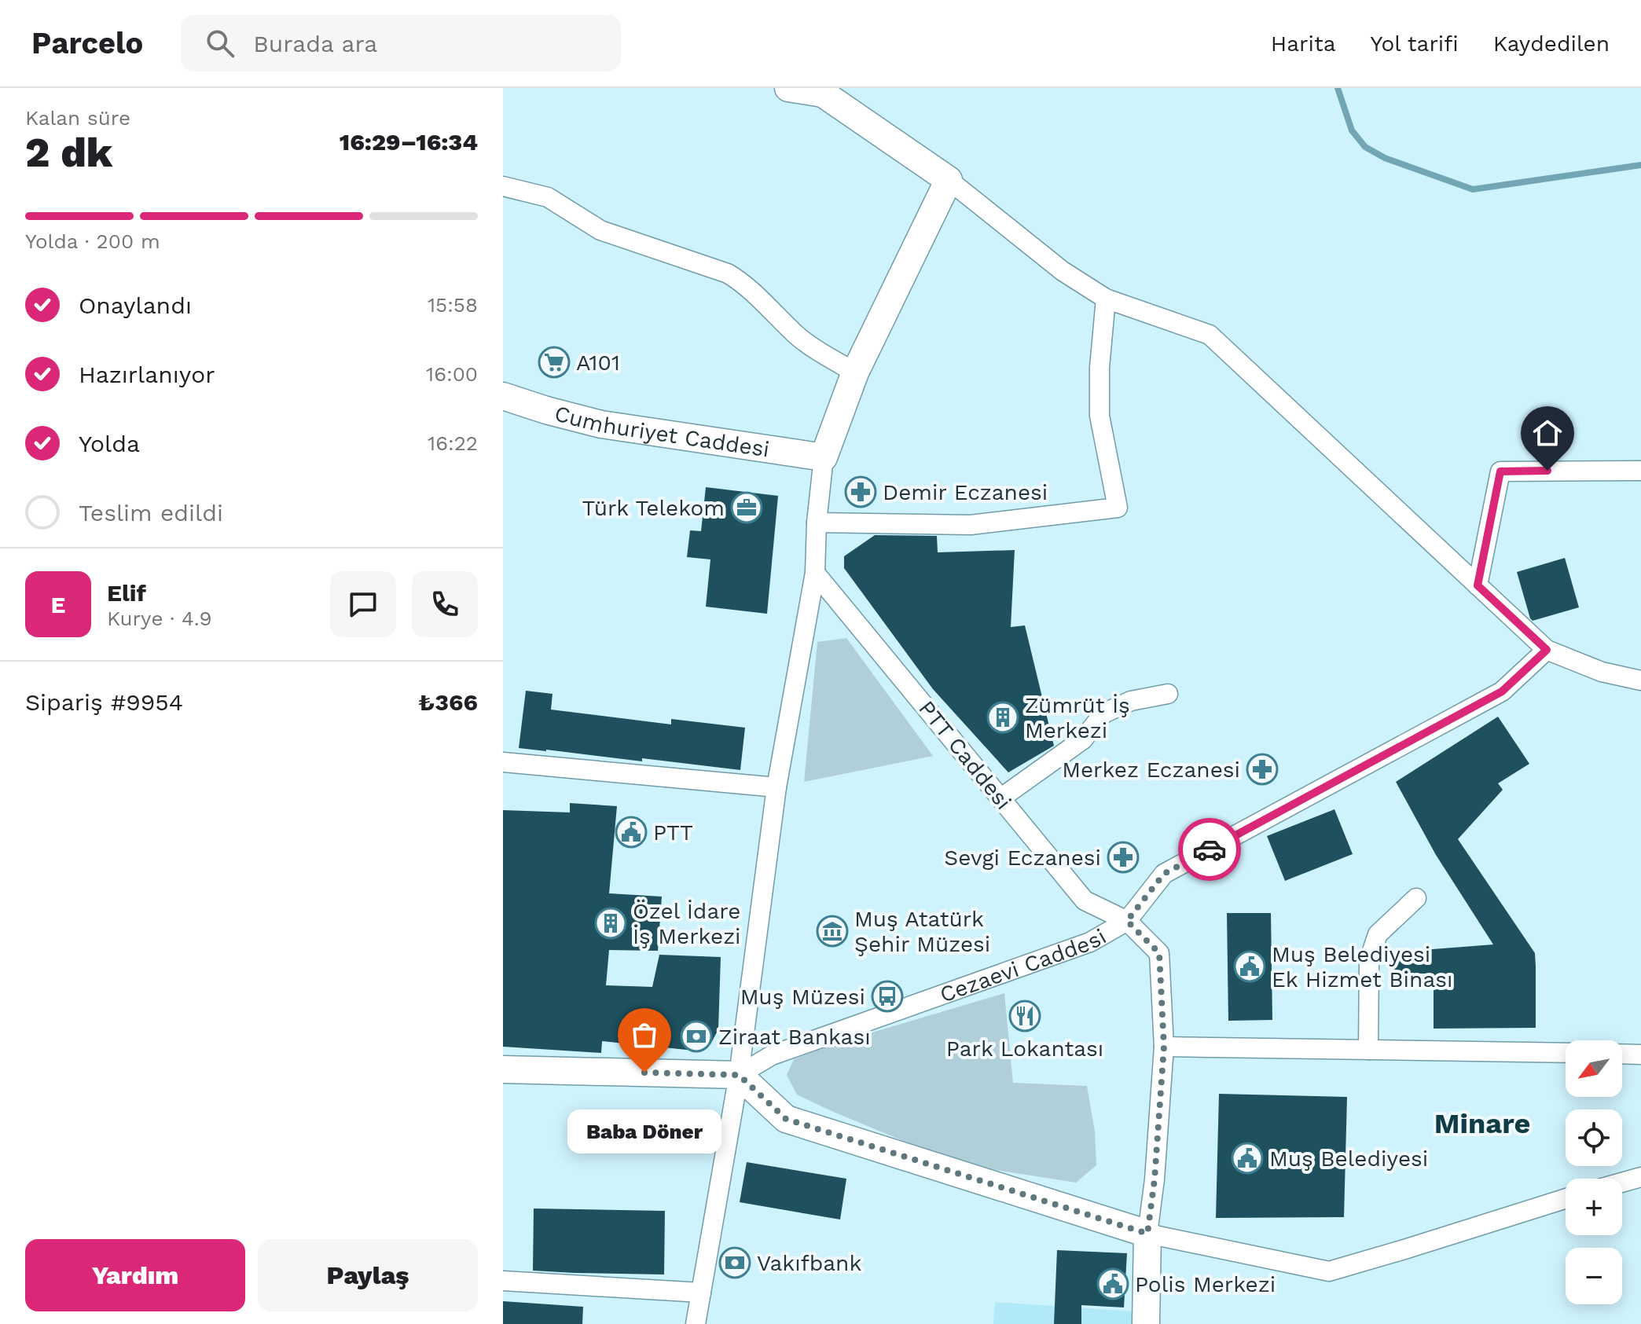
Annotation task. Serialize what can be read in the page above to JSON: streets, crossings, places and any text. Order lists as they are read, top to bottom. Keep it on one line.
{"streets":{"street":["Cumhuriyet Caddesi","PTT Caddesi","Cezaevi Caddesi"]},"crossings":[["PTT Caddesi","Cezaevi Caddesi"]],"districts":["Minare"],"places":{"supermarket":["A101"],"pharmacy":["Demir Eczanesi","Merkez Eczanesi","Sevgi Eczanesi"],"office":["Türk Telekom"],"building":["Zümrüt İş Merkezi","Özel İdare İş Merkezi"],"public building":["PTT","Muş Belediyesi Ek Hizmet Binası","Muş Belediyesi","Polis Merkezi"],"museum":["Muş Atatürk Şehir Müzesi"],"bus stop":["Muş Müzesi"],"restaurant":["Park Lokantası"],"bank":["Ziraat Bankası","Vakıfbank"],"other":["Baba Döner"]},"north":"bottom left","page":{"header":"Parcelo","search":"Burada ara","nav":["Harita","Yol tarifi","Kaydedilen"],"heading":["2 dk","Kalan süre","16:29–16:34"],"panel":["Elif","Kurye · 4.9","Sipariş #9954","₺366"],"bar":"Yolda · 200 m","list":[["Onaylandı","15:58"],["Hazırlanıyor","16:00"],["Yolda","16:22"],"Teslim edildi"],"round":"E","map_buttons":["+","−"],"bubble":"Baba Döner","buttons":["Yardım","Paylaş"]}}
